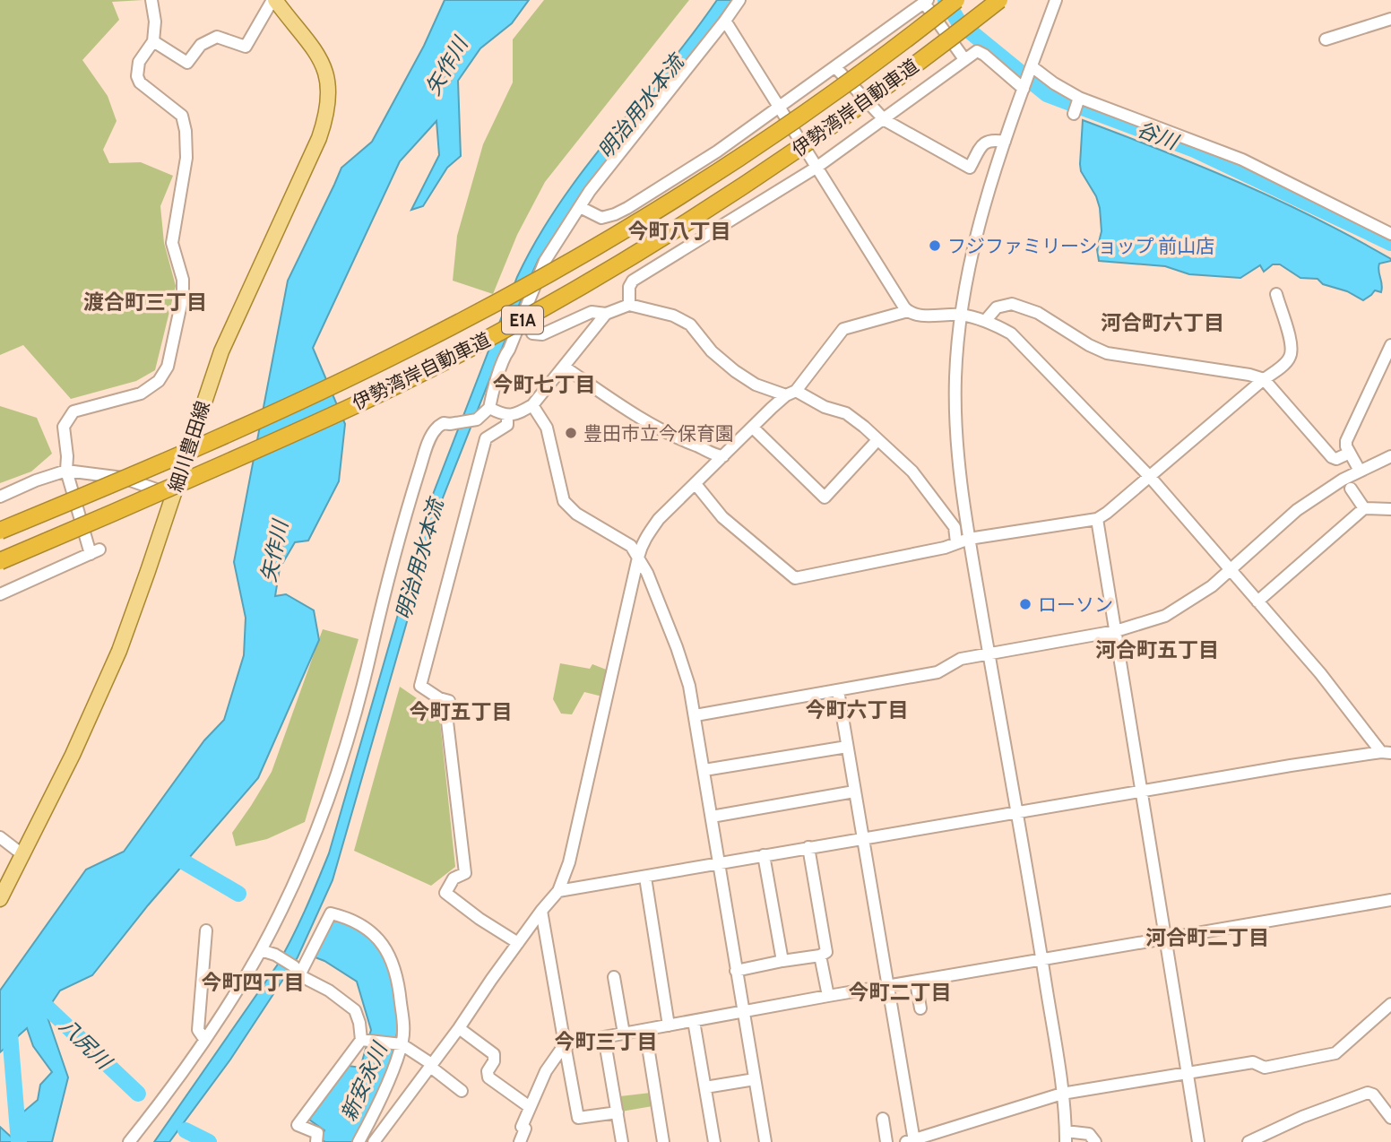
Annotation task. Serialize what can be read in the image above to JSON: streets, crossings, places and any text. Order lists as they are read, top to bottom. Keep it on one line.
{"streets":{"highway":["伊勢湾岸自動車道","E1A"],"main road":["細川豊田線"]},"districts":["今町八丁目","渡合町三丁目","河合町六丁目","今町七丁目","河合町五丁目","今町六丁目","今町五丁目","河合町二丁目","今町四丁目","今町二丁目","今町三丁目"],"water":["矢作川","明治用水本流","谷川","八尻川","新安永川"],"places":["フジファミリーショップ 前山店","豊田市立今保育園","ローソン"]}
